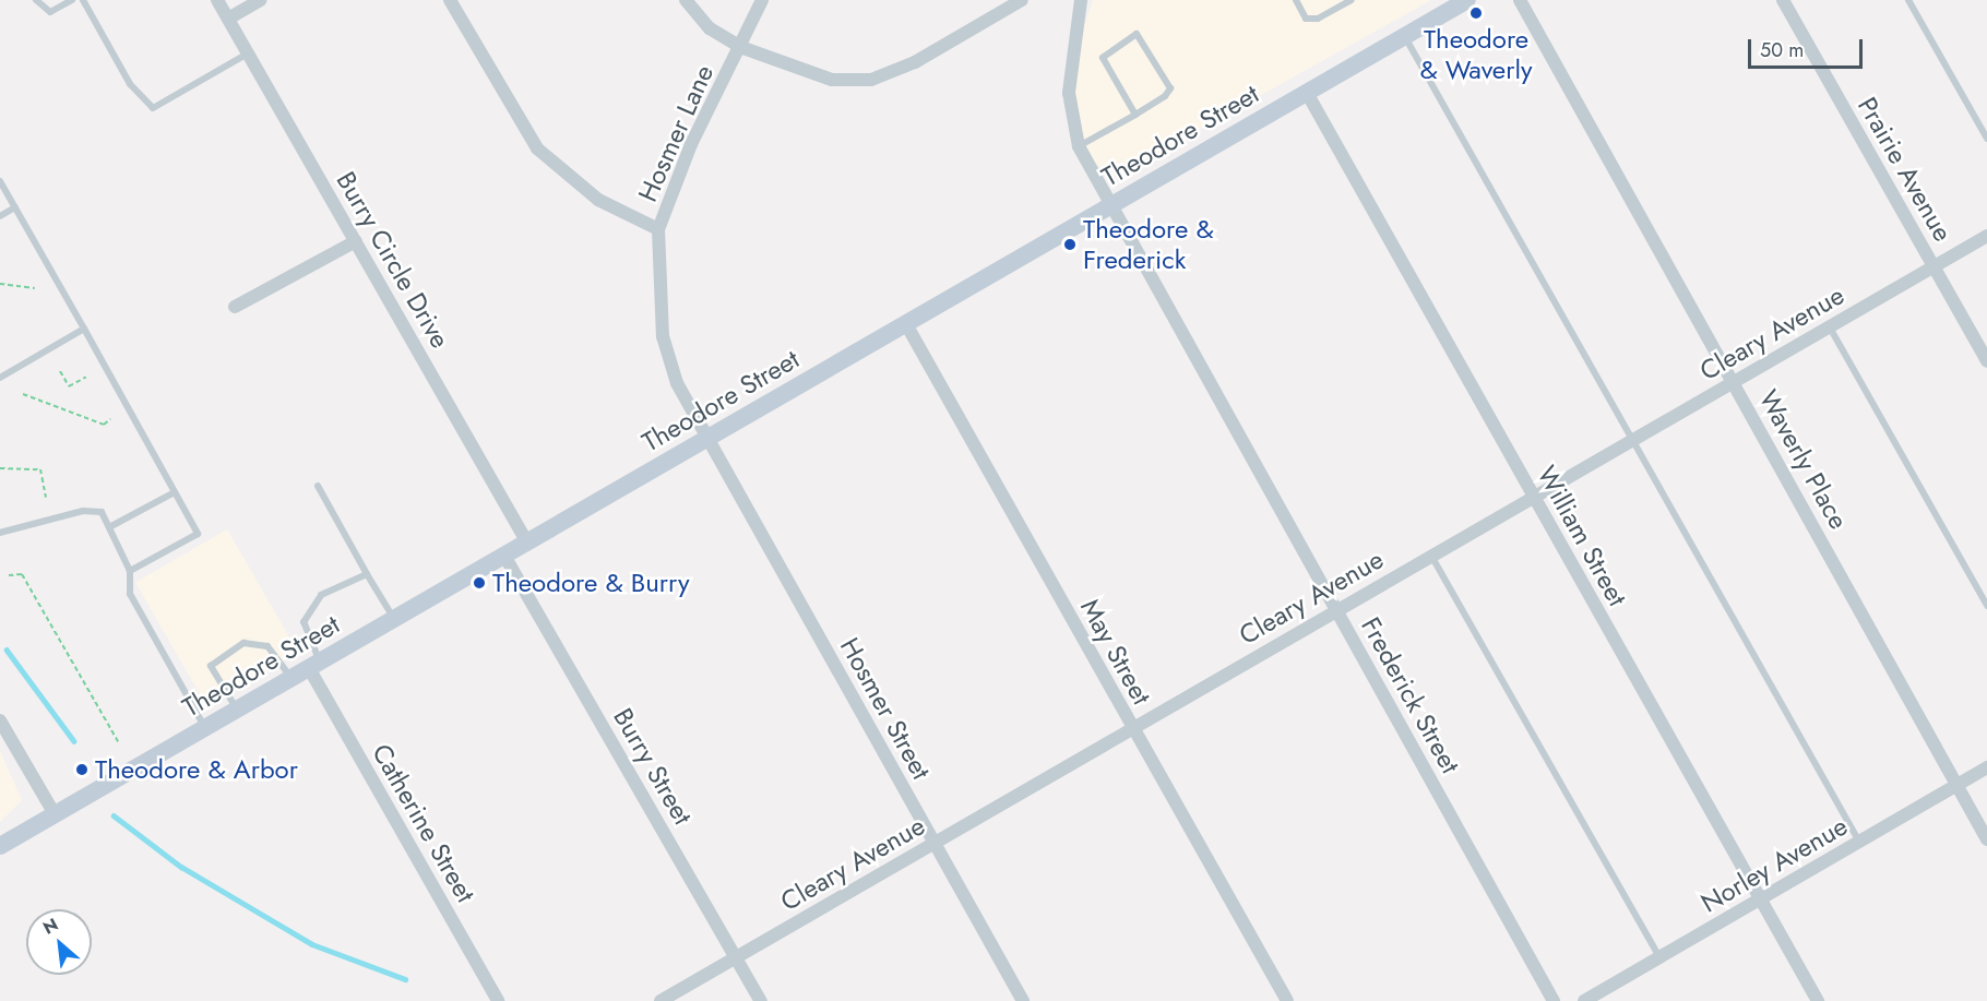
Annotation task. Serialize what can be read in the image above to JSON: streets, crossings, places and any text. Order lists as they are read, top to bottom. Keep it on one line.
{"streets":{"main road":["Theodore Street"],"street":["Hosmer Lane","Prairie Avenue","Burry Circle Drive","Cleary Avenue","Waverly Place","William Street","May Street","Frederick Street","Hosmer Street","Burry Street","Catherine Street","Norley Avenue"]},"crossings":[["Hosmer Lane","Theodore Street"],["Hosmer Lane","Hosmer Street"],["Theodore Street","Burry Circle Drive"],["Theodore Street","William Street"],["Theodore Street","May Street"],["Theodore Street","Frederick Street"],["Theodore Street","Hosmer Street"],["Theodore Street","Burry Street"],["Theodore Street","Catherine Street"],["Prairie Avenue","Cleary Avenue"],["Cleary Avenue","Waverly Place"],["Cleary Avenue","William Street"],["Cleary Avenue","May Street"],["Cleary Avenue","Frederick Street"],["Cleary Avenue","Hosmer Street"],["Cleary Avenue","Burry Street"],["Waverly Place","Norley Avenue"],["William Street","Norley Avenue"]],"places":["Theodore & Waverly","Theodore & Frederick","Theodore & Burry","Theodore & Arbor"],"scale_bar":"50 m","north":"top left"}
